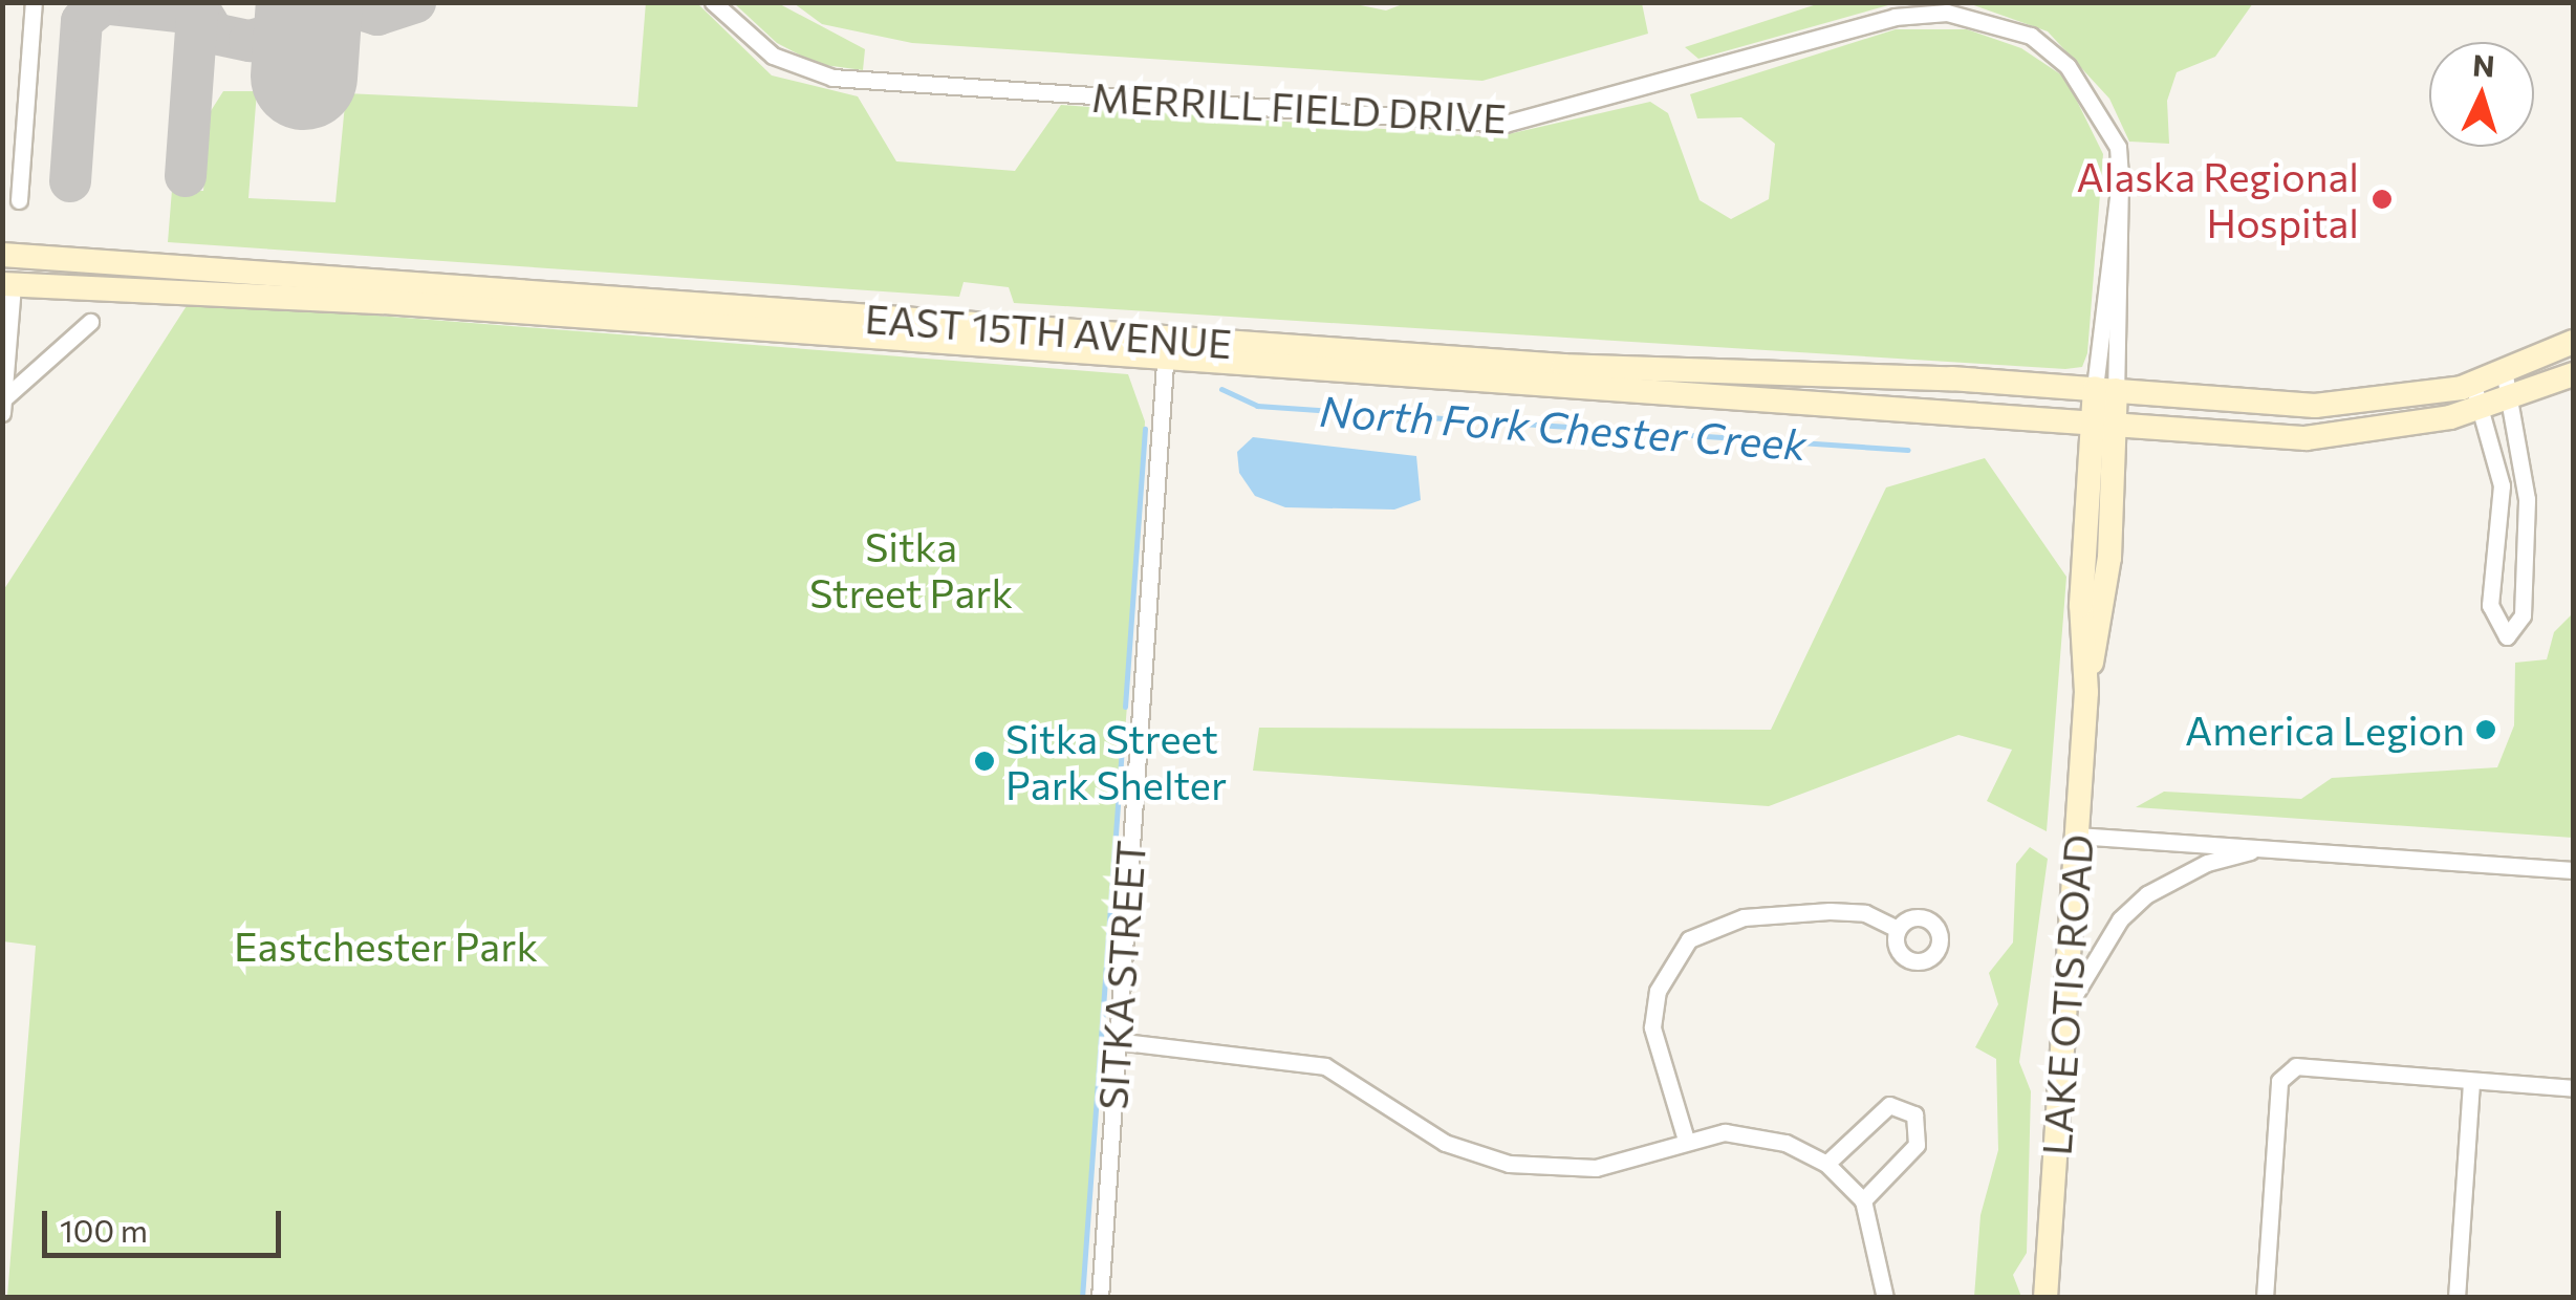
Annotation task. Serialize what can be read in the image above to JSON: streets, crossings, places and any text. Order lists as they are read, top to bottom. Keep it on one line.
{"streets":{"main road":["EAST 15TH AVENUE","LAKE OTIS ROAD"],"street":["MERRILL FIELD DRIVE","SITKA STREET"]},"crossings":[["MERRILL FIELD DRIVE","EAST 15TH AVENUE"],["MERRILL FIELD DRIVE","LAKE OTIS ROAD"],["EAST 15TH AVENUE","SITKA STREET"],["EAST 15TH AVENUE","LAKE OTIS ROAD"]],"water":["North Fork Chester Creek"],"parks":["Sitka Street Park","Eastchester Park"],"places":["Alaska Regional Hospital","America Legion","Sitka Street Park Shelter"],"scale_bar":"100 m","north":"top"}
